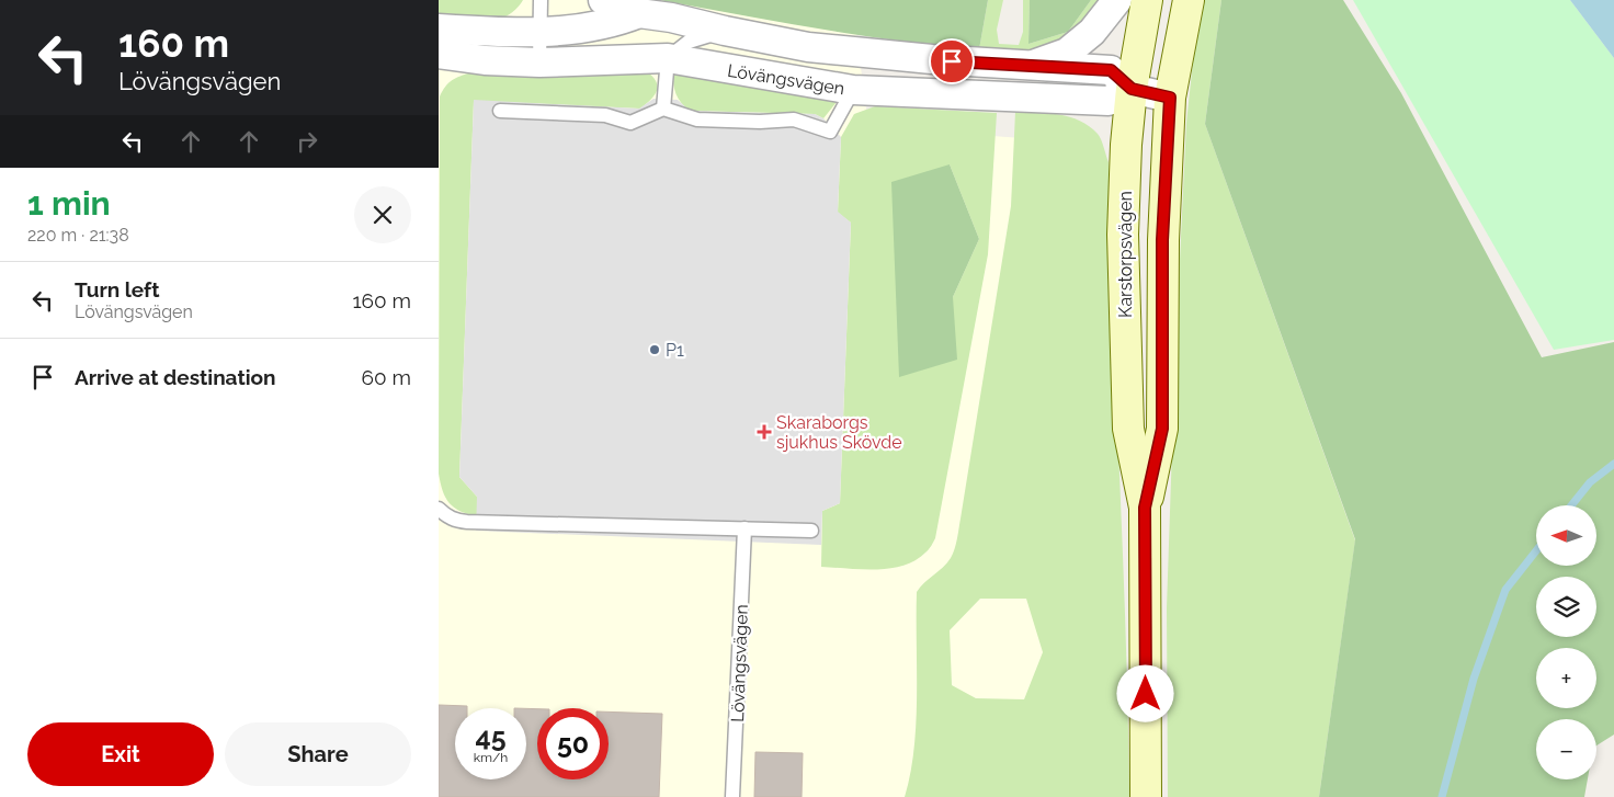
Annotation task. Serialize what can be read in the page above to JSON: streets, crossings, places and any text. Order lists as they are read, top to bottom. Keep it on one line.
{"streets":{"main road":["Karstorpsvägen"],"street":["Lövängsvägen"]},"crossings":[["Lövängsvägen","Karstorpsvägen"]],"places":{"other":["P1"],"health":["Skaraborgs sjukhus Skövde"]},"north":"left","page":{"turn":["160 m","Lövängsvägen"],"heading":["1 min","220 m · 21:38"],"list":[{"name":"Turn left","note":"Lövängsvägen","value":"160 m"},{"name":"Arrive at destination","value":"60 m"}],"map_buttons":["+","−"],"speed":"45 km/h","limit":"50","buttons":["Exit","Share"]}}
